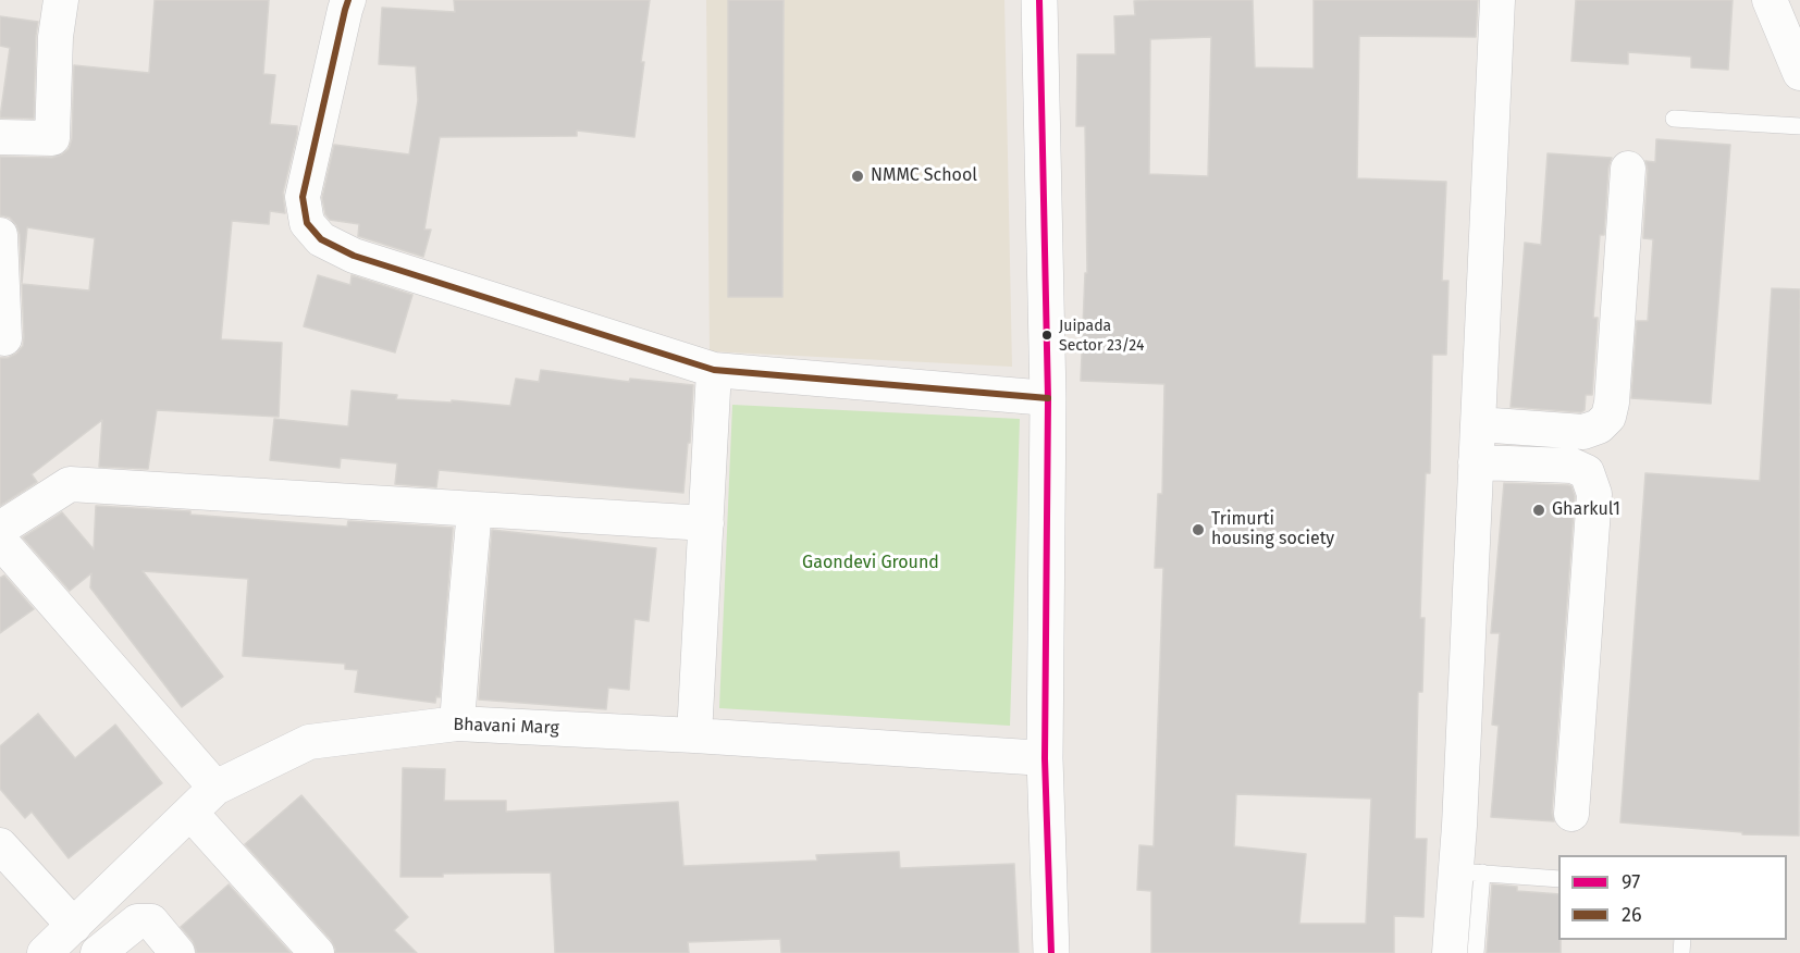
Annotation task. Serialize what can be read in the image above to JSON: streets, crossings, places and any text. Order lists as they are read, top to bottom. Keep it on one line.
{"streets":{"street":["Bhavani Marg"]},"parks":["Gaondevi Ground"],"places":["NMMC School","Juipada Sector 23/24","Gharkul1","Trimurti housing society"],"lines":["transit line 97","transit line 26"],"legend":["97","26"]}
